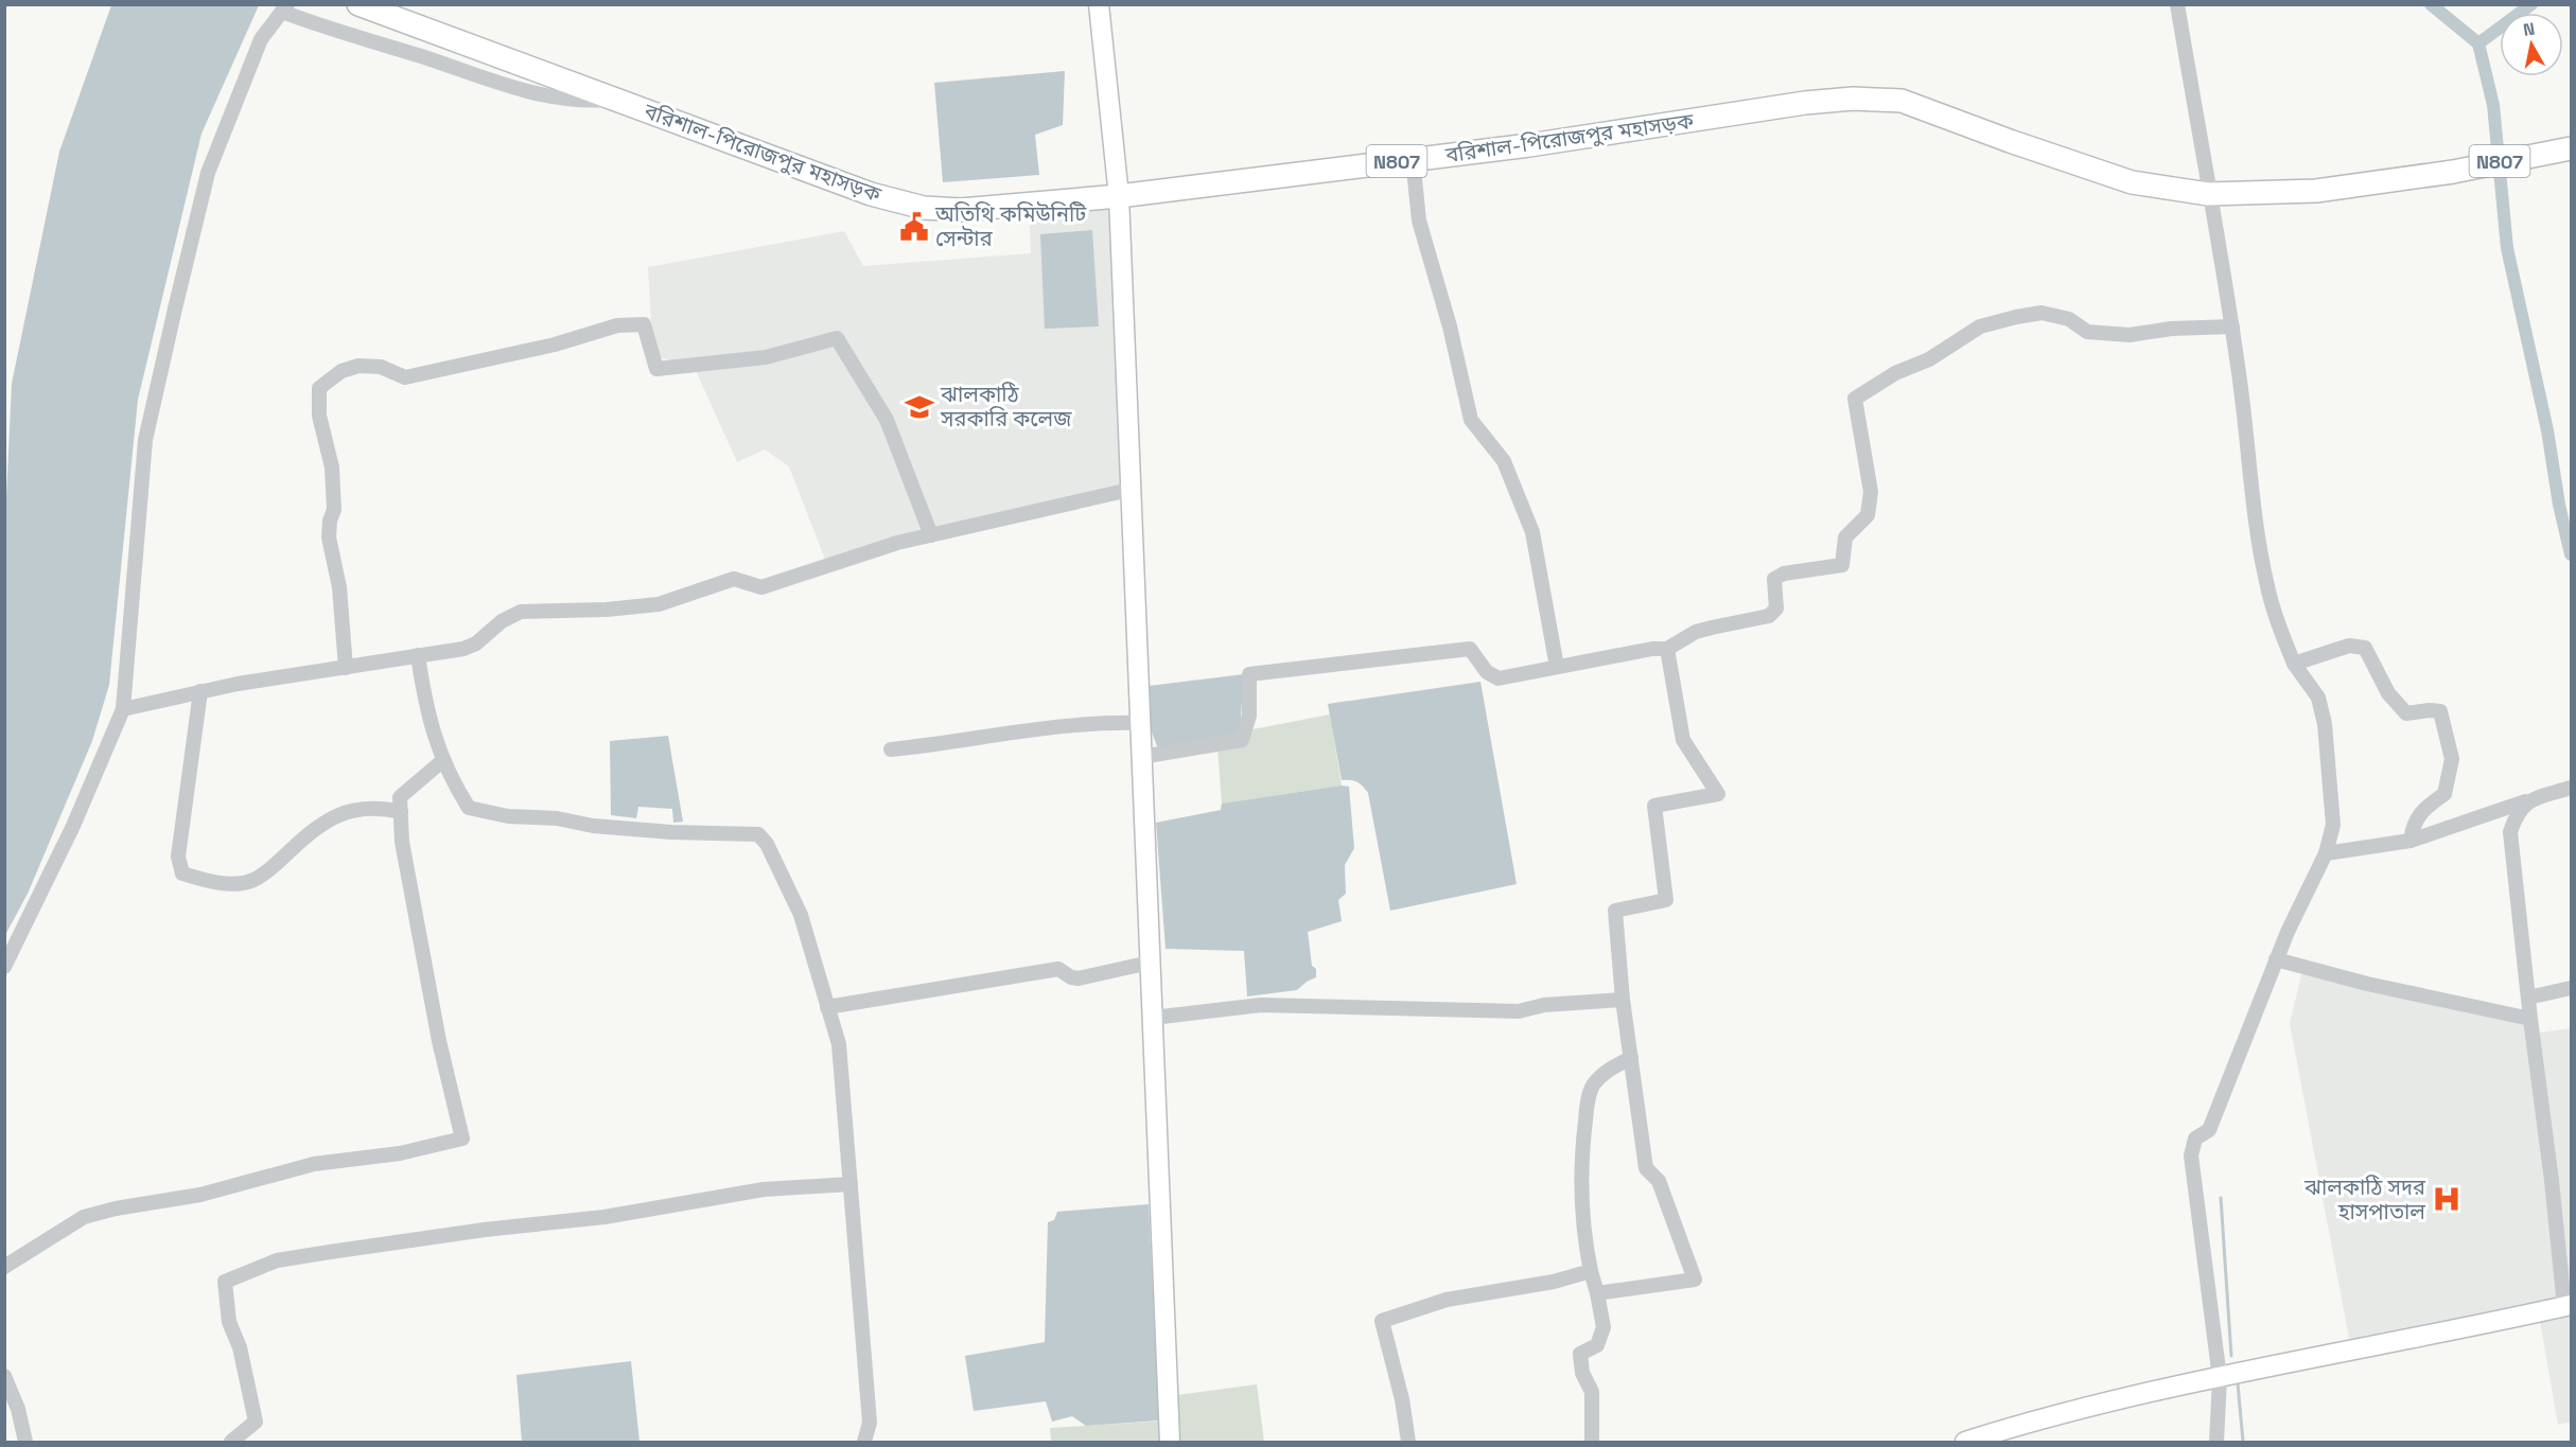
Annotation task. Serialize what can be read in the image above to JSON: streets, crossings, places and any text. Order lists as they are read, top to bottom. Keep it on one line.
{"streets":{"highway":["বরিশাল-পিরোজপুর মহাসড়ক","N807"]},"places":{"public building":["অতিথি কমিউনিটি সেন্টার"],"school or university":["ঝালকাঠি সরকারি কলেজ"],"hospital":["ঝালকাঠি সদর হাসপাতাল"]},"north":"top"}
